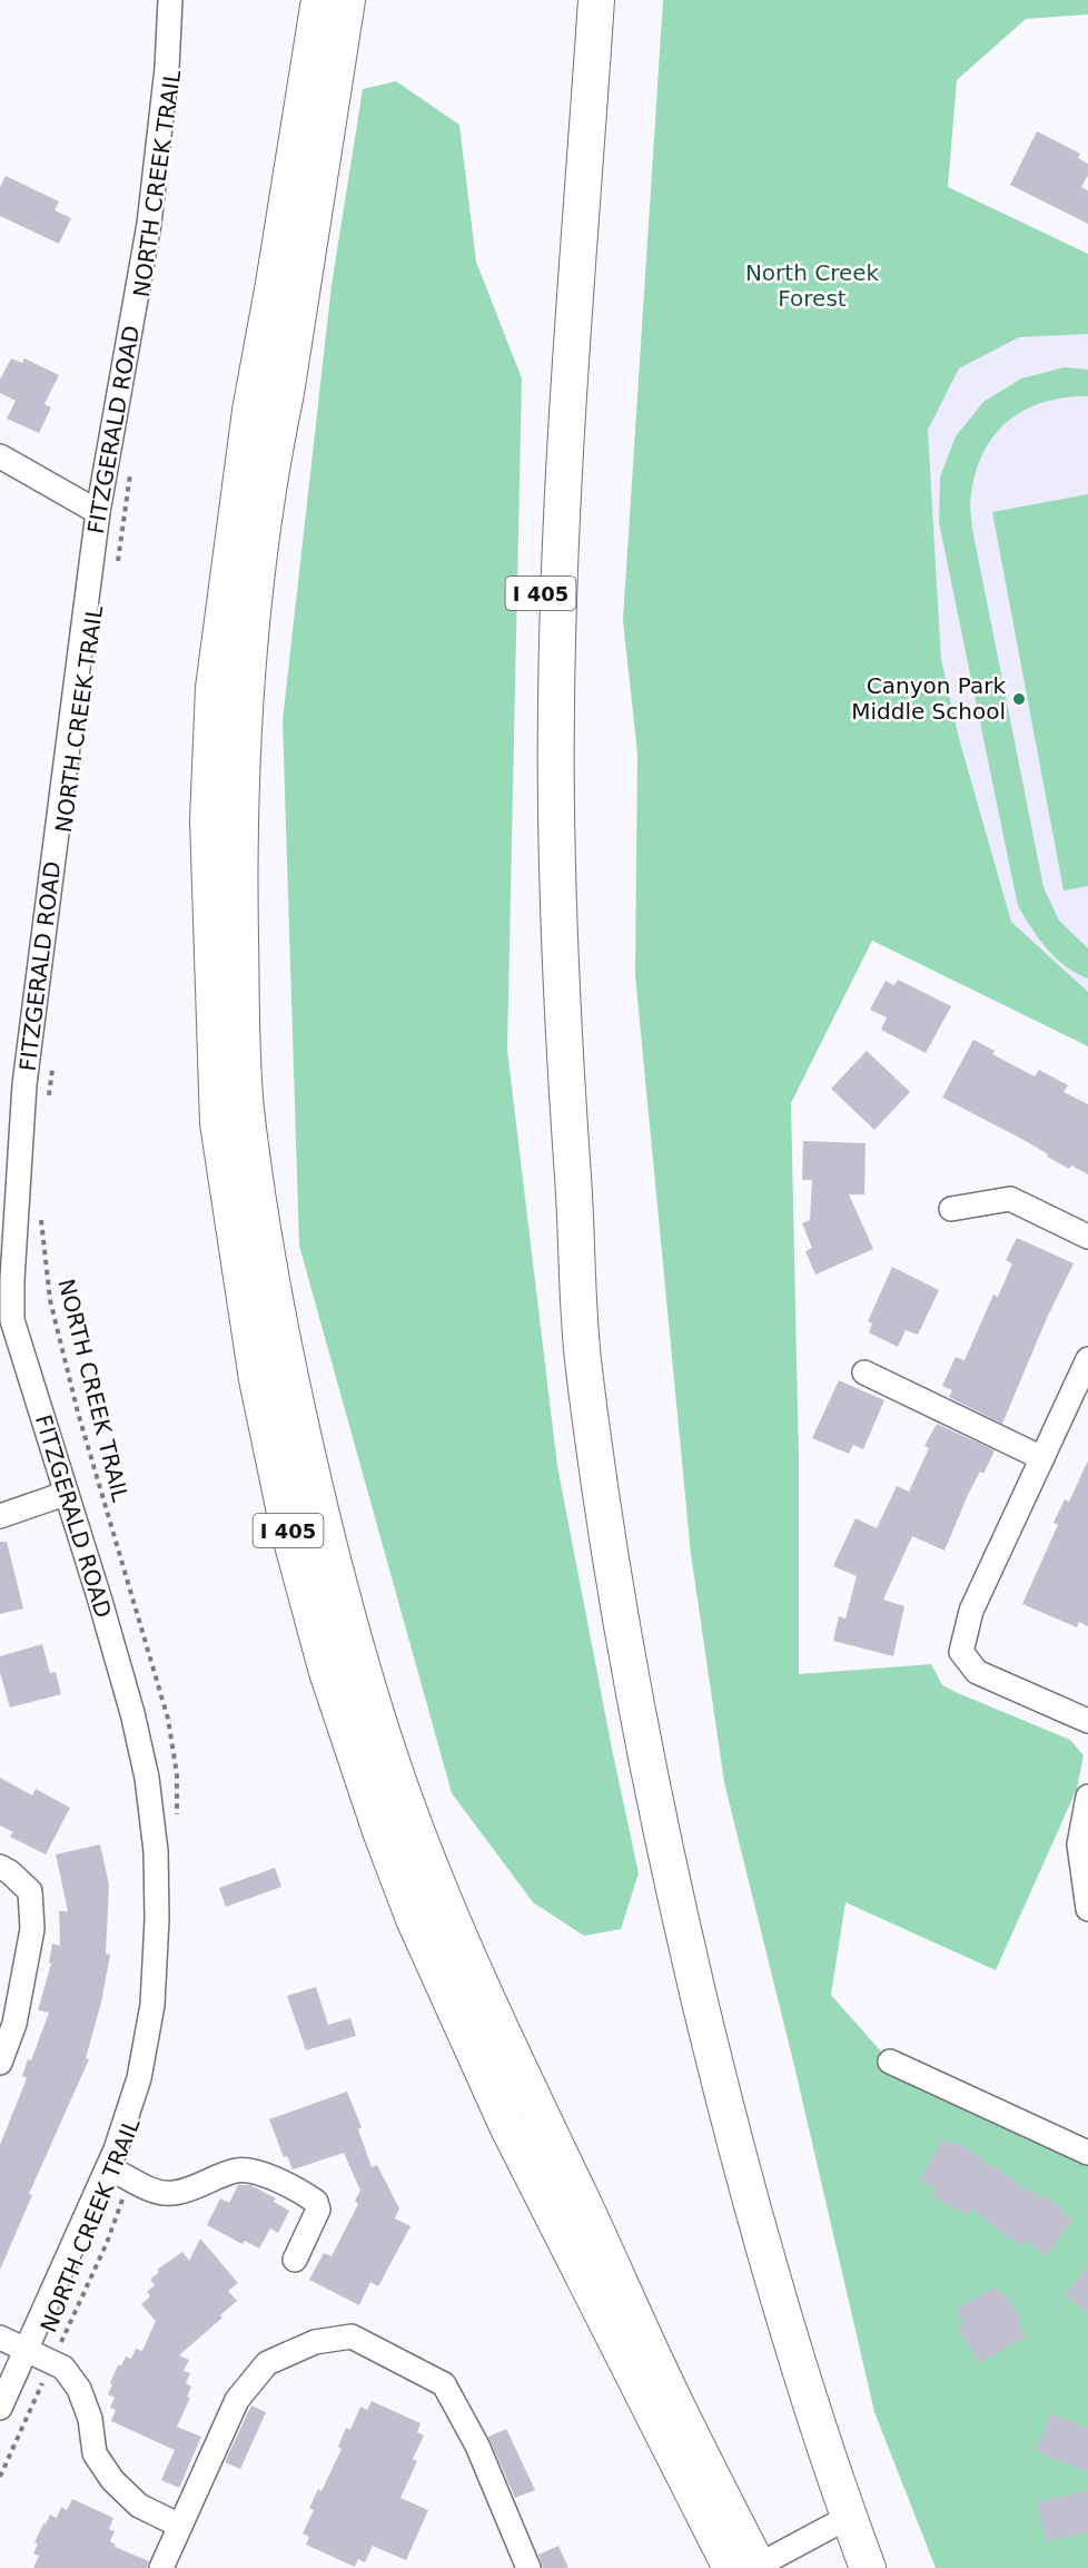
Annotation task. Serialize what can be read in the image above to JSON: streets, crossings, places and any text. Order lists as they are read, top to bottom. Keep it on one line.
{"streets":{"highway":["I 405"],"street":["FITZGERALD ROAD"],"path":["NORTH CREEK TRAIL"]},"parks":["North Creek Forest"],"places":["Canyon Park Middle School"]}
